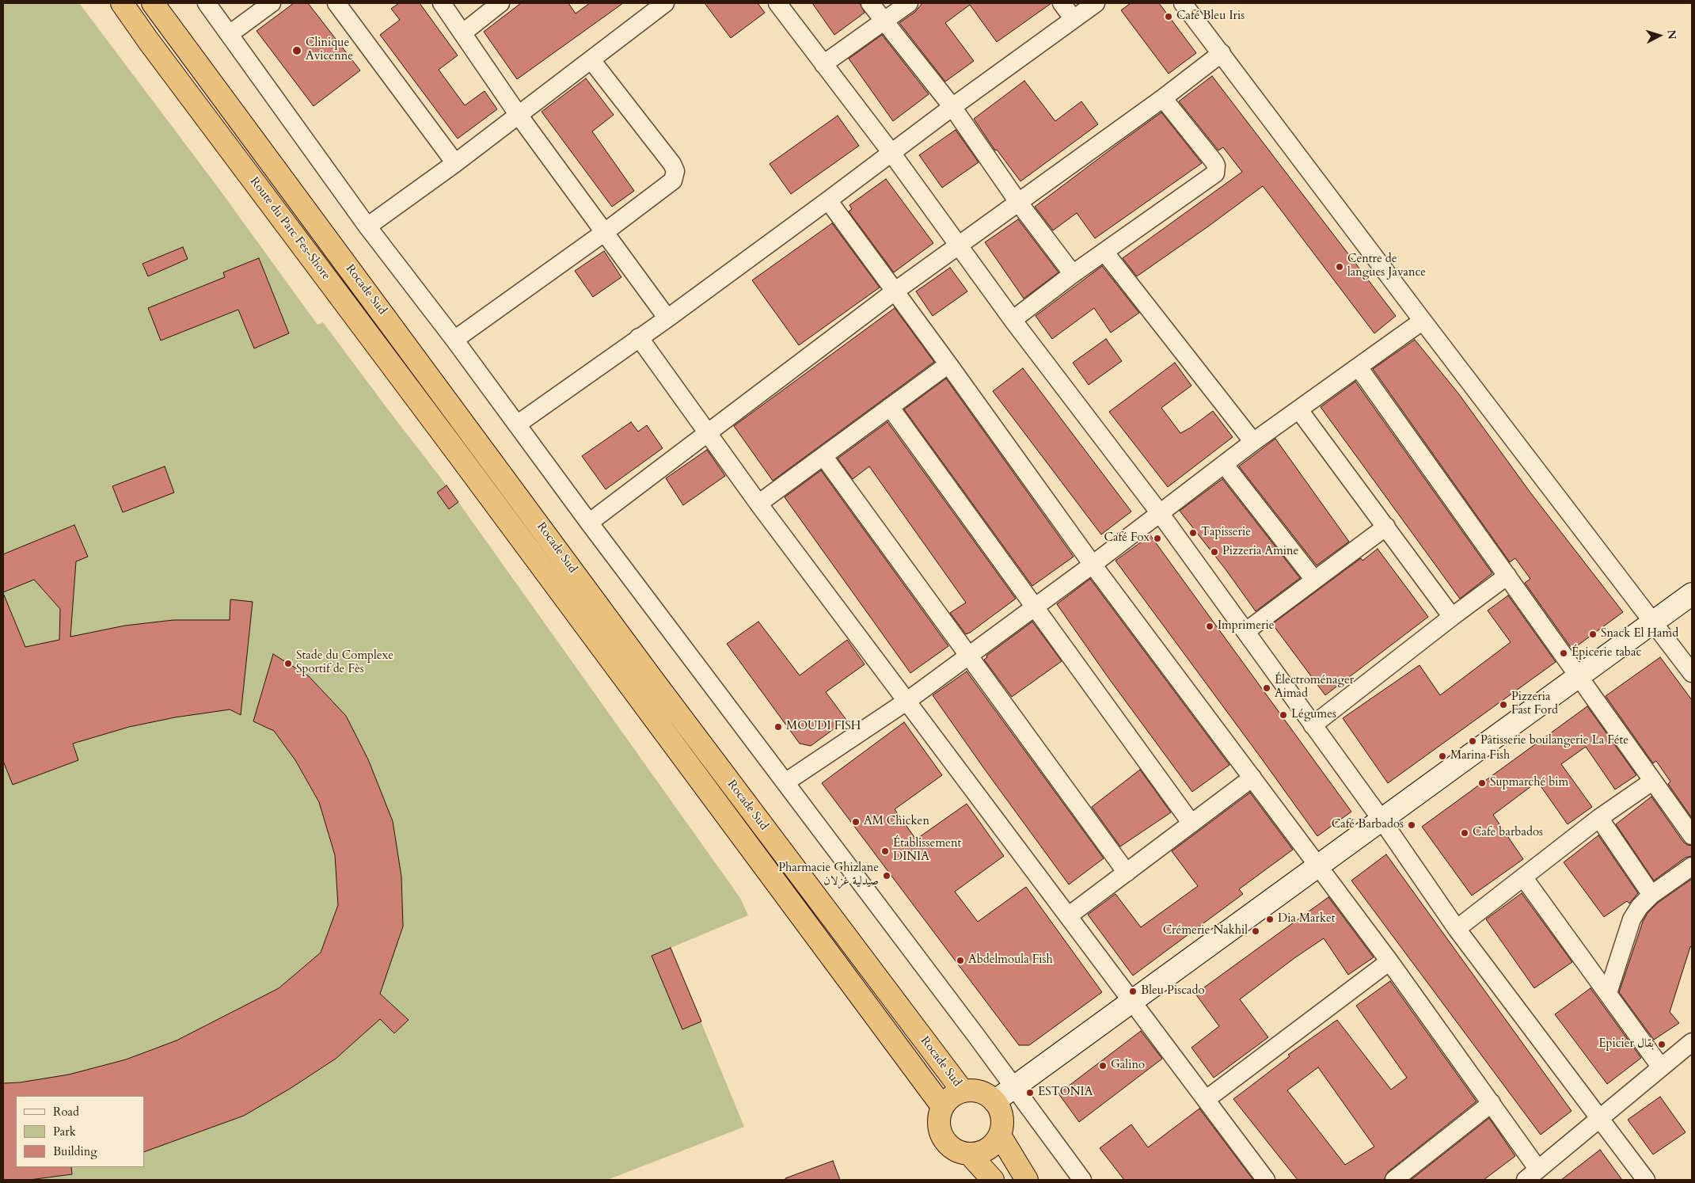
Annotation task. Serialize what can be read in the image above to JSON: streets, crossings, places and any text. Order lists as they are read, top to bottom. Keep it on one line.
{"streets":{"highway":["Route du Parc Fes-Shore","Rocade Sud"]},"crossings":[["Route du Parc Fes-Shore","Rocade Sud"]],"places":["Café Bleu Iris","Clinique Avicenne","Centre de langues Javance","Tapisserie","Café Fox","Pizzeria Amine","Imprimerie","Snack El Hamd","Épicerie tabac","Stade du Complexe Sportif de Fès","Électroménager Aimad","Pizzeria Fast Ford","Légumes","MOUDI FISH","Pâtisserie boulangerie La Féte","Marina Fish","Supmarché bim","AM Chicken","Café Barbados","Cafe barbados","Établissement DINIA","Pharmacie Ghizlane صيدلية غزلان","Dia Market","Crémerie Nakhil","Abdelmoula Fish","Bleu Piscado","Epicier بقال","Galino","ESTONIA"],"legend":["Road","Park","Building"],"north":"right"}
